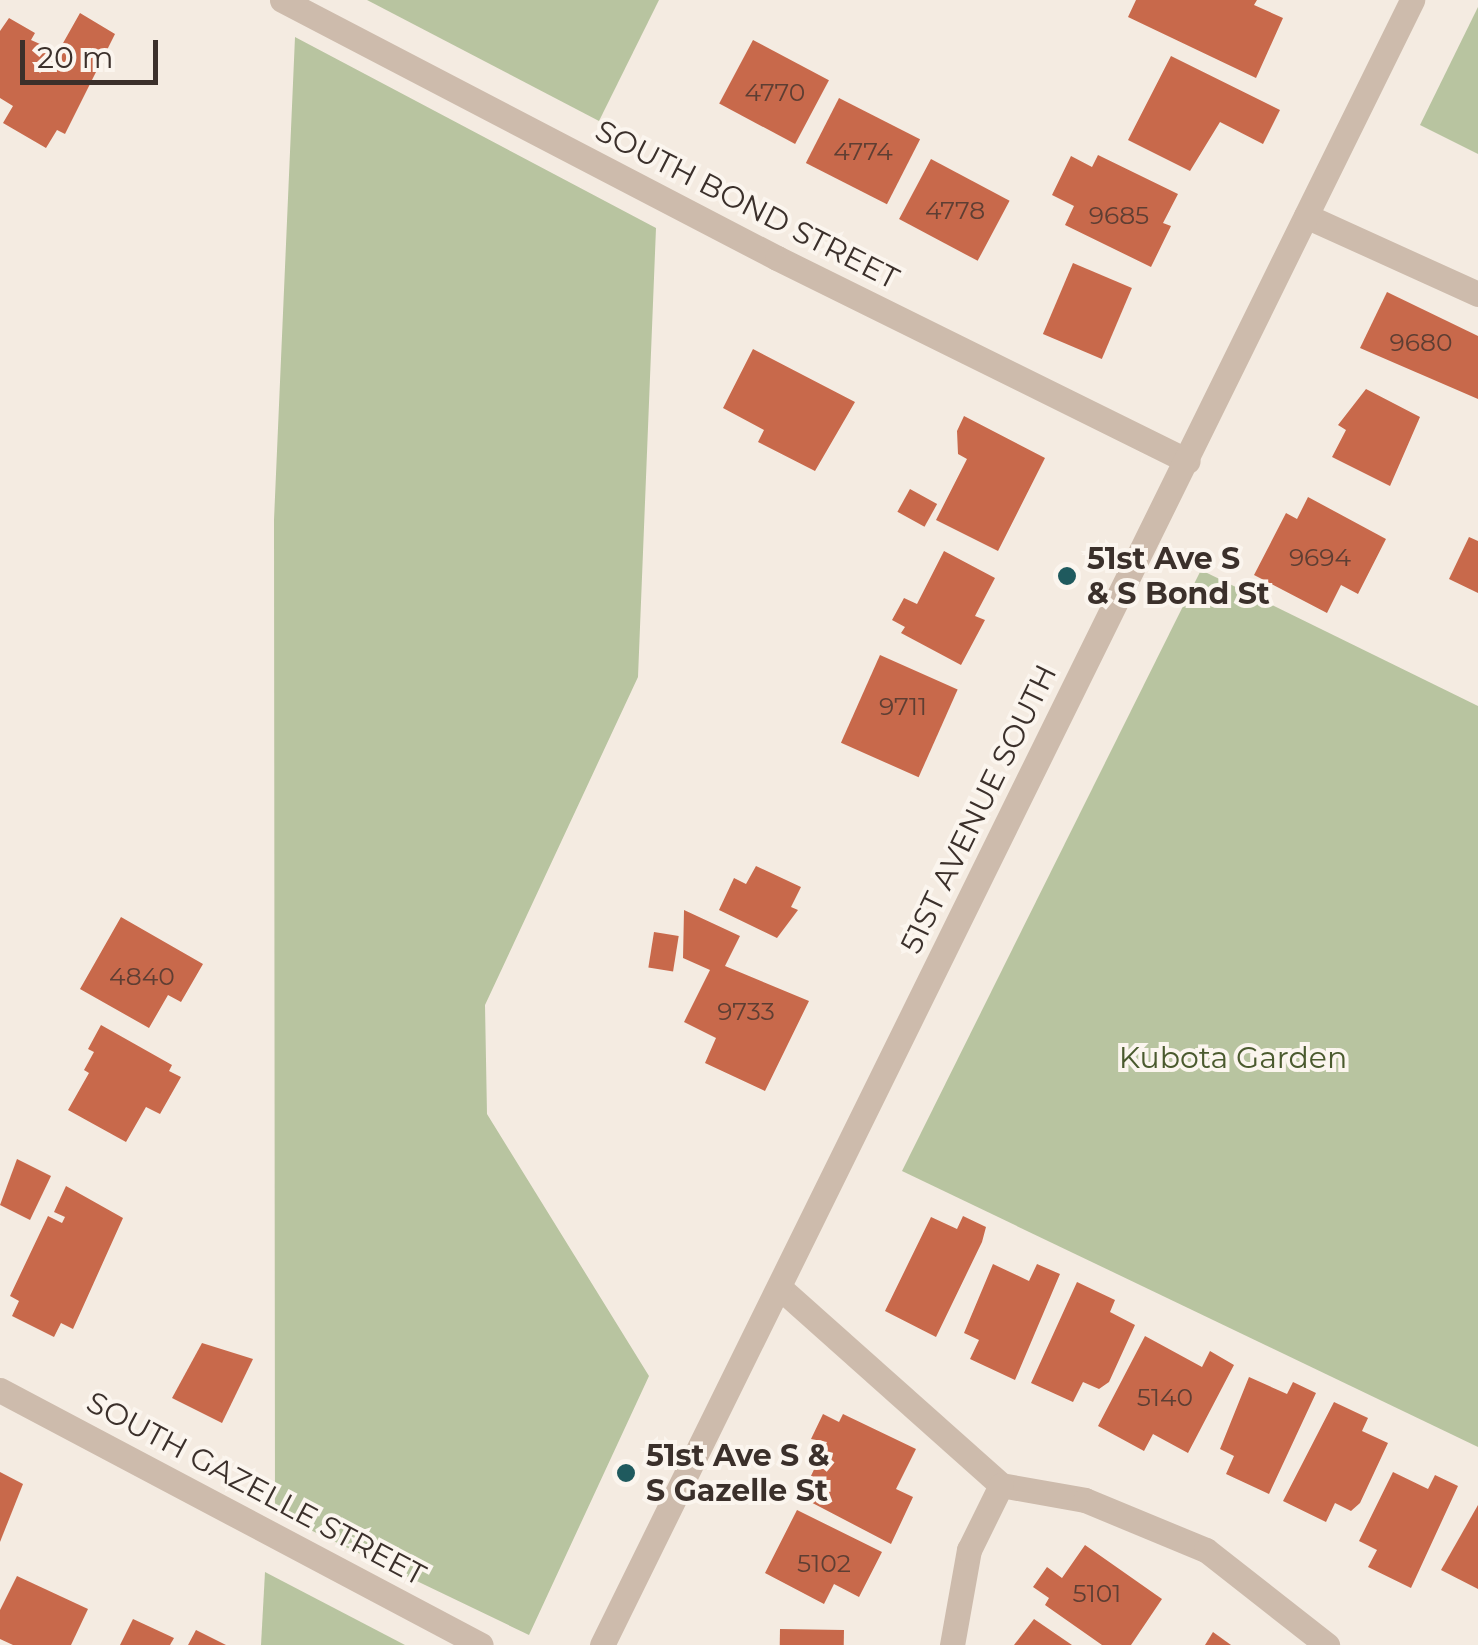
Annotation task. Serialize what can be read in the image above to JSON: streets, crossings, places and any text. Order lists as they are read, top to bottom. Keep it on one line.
{"streets":{"street":["SOUTH BOND STREET","51ST AVENUE SOUTH","SOUTH GAZELLE STREET"]},"crossings":[["SOUTH BOND STREET","51ST AVENUE SOUTH"]],"parks":["Kubota Garden"],"places":["51st Ave S & S Bond St","51st Ave S & S Gazelle St"],"house_numbers":["4770","4774","4778","9685","9680","9694","9711","4840","9733","5140","5102","5101"],"scale_bar":"20 m"}
